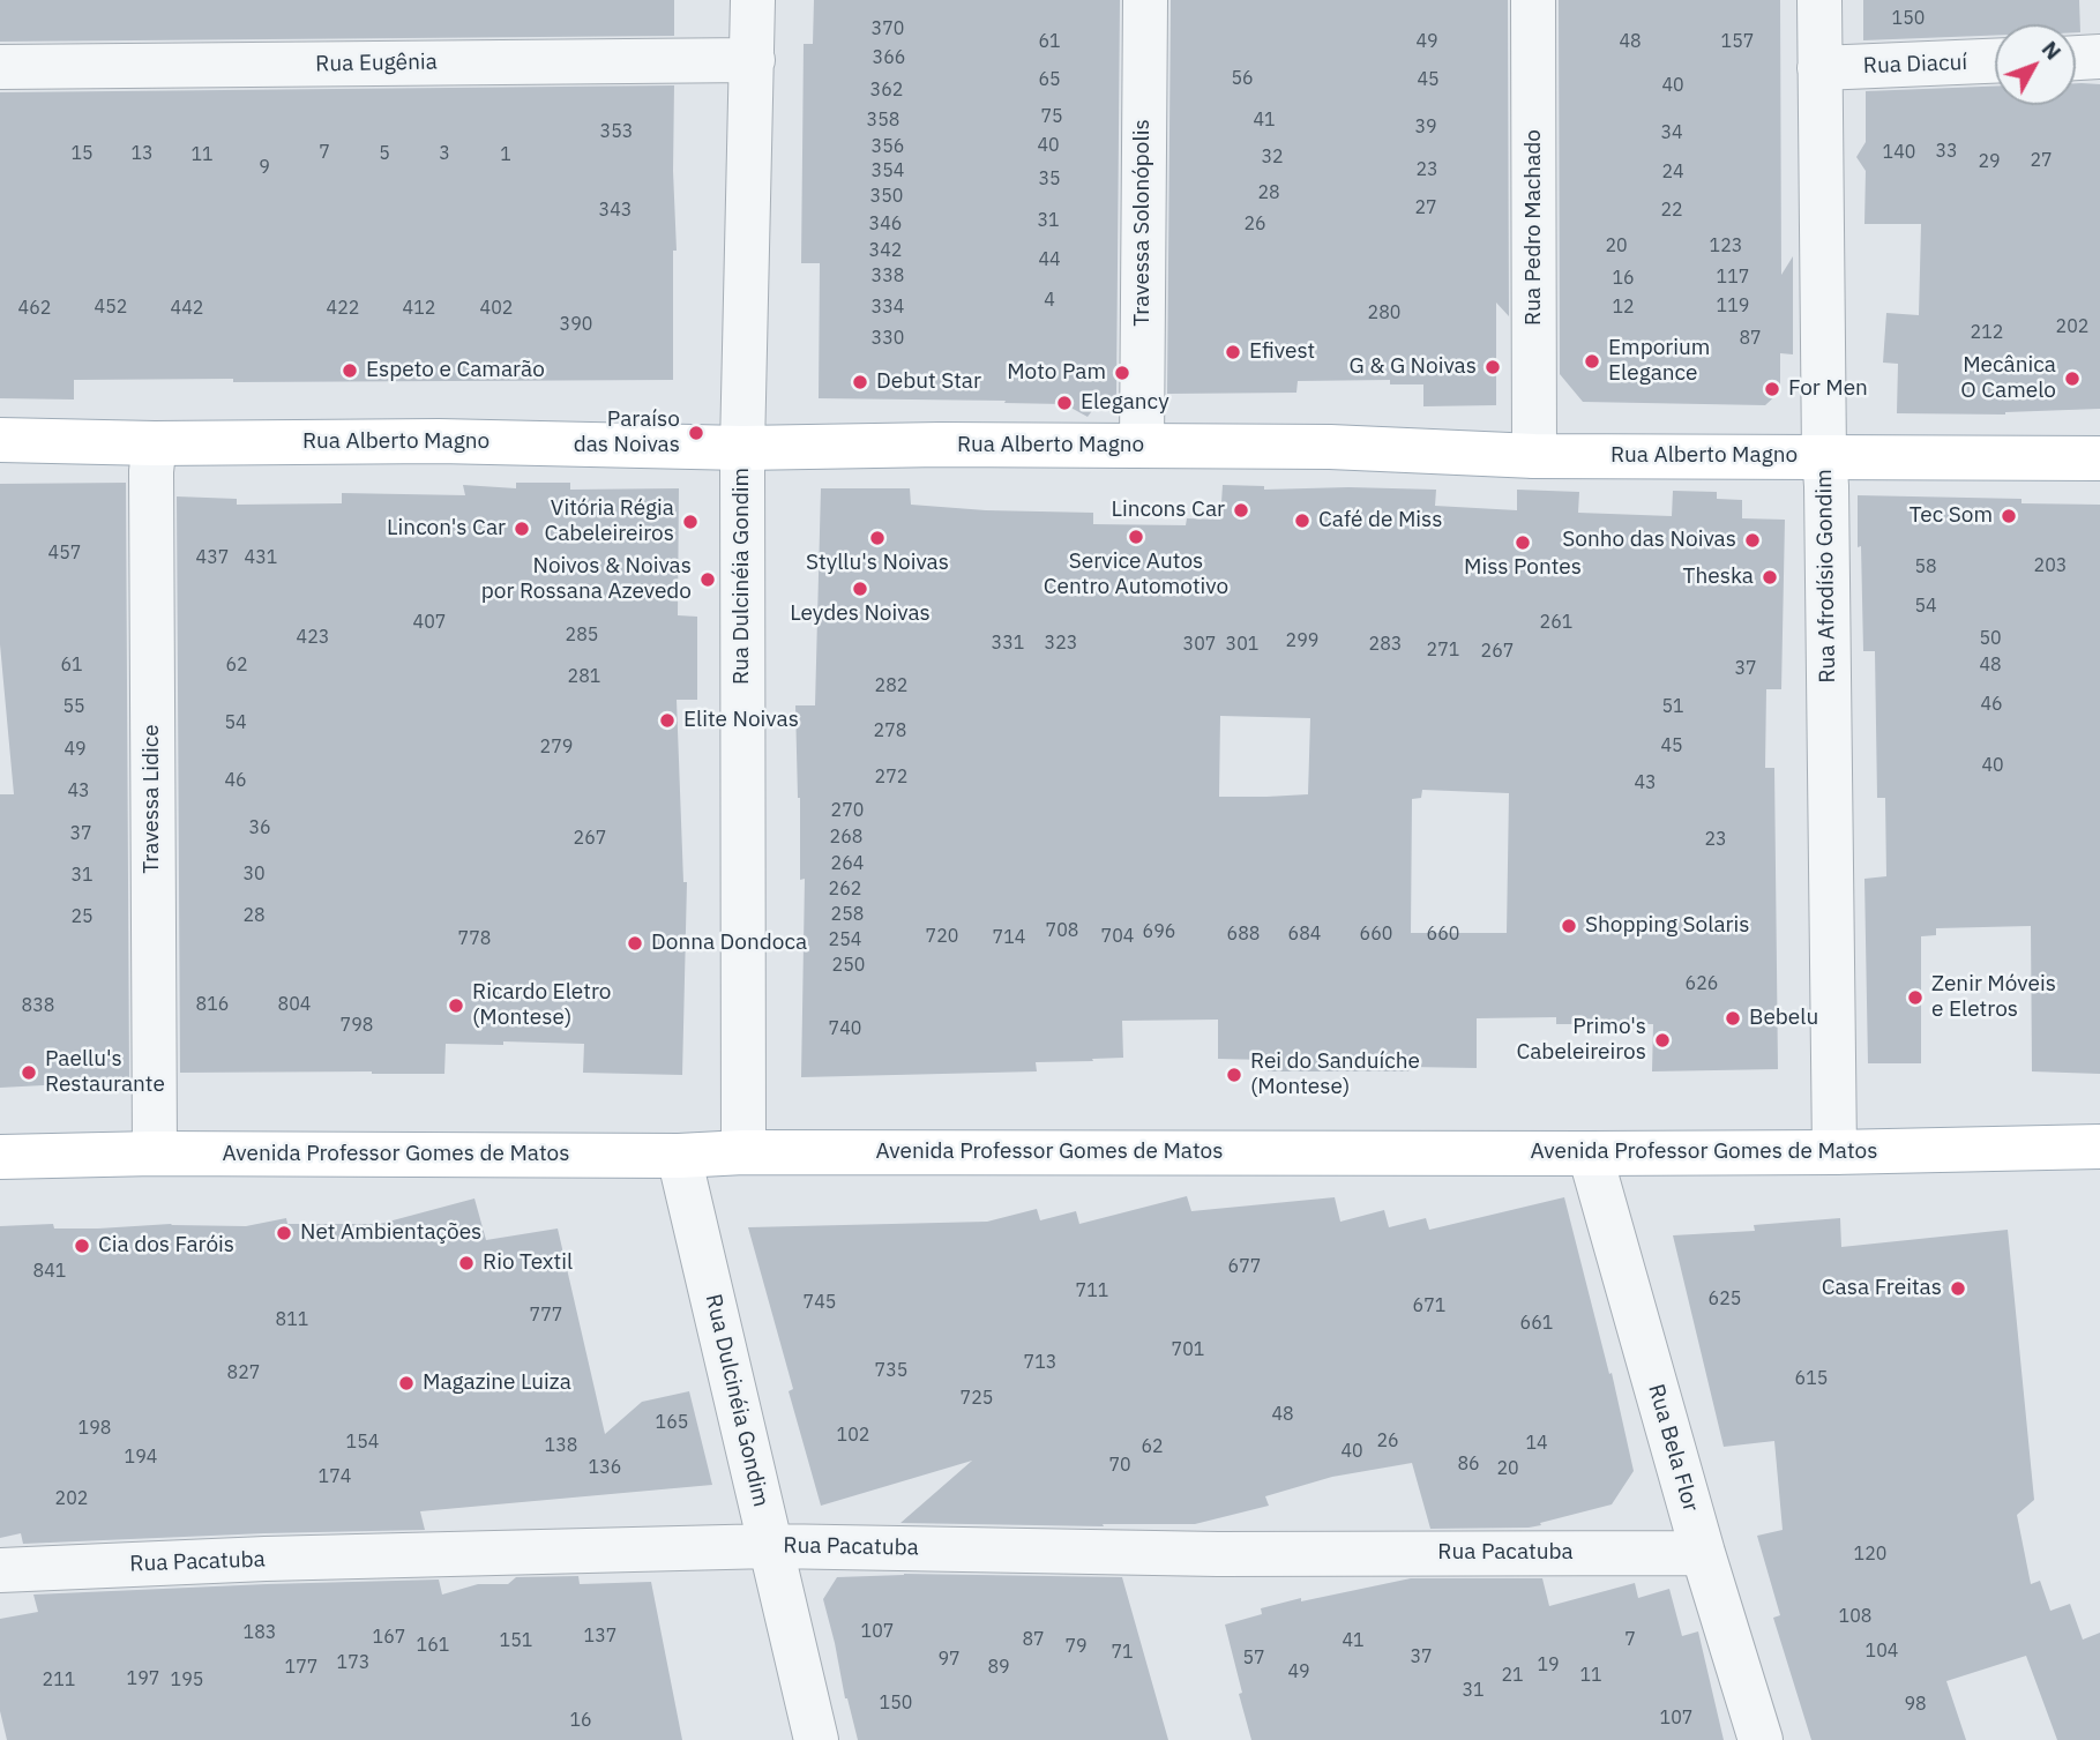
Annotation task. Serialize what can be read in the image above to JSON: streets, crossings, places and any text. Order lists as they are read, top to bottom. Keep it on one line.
{"streets":{"main road":["Rua Alberto Magno","Avenida Professor Gomes de Matos"],"street":["Rua Eugênia","Rua Diacuí","Travessa Solonópolis","Rua Pedro Machado","Rua Dulcinéia Gondim","Rua Afrodísio Gondim","Travessa Lidice","Rua Bela Flor","Rua Pacatuba"]},"crossings":[["Rua Eugênia","Rua Dulcinéia Gondim"],["Rua Diacuí","Rua Afrodísio Gondim"],["Travessa Solonópolis","Rua Alberto Magno"],["Rua Pedro Machado","Rua Alberto Magno"],["Rua Alberto Magno","Rua Dulcinéia Gondim"],["Rua Alberto Magno","Rua Afrodísio Gondim"],["Rua Alberto Magno","Travessa Lidice"],["Rua Dulcinéia Gondim","Avenida Professor Gomes de Matos"],["Rua Dulcinéia Gondim","Rua Pacatuba"],["Rua Afrodísio Gondim","Avenida Professor Gomes de Matos"],["Travessa Lidice","Avenida Professor Gomes de Matos"],["Avenida Professor Gomes de Matos","Rua Bela Flor"],["Rua Bela Flor","Rua Pacatuba"]],"places":["Efivest","Emporium Elegance","G & G Noivas","Espeto e Camarão","Moto Pam","Mecânica O Camelo","Debut Star","For Men","Elegancy","Paraíso das Noivas","Lincons Car","Tec Som","Café de Miss","Vitória Régia Cabeleireiros","Lincon's Car","Service Autos Centro Automotivo","Styllu's Noivas","Sonho das Noivas","Miss Pontes","Theska","Noivos & Noivas por Rossana Azevedo","Leydes Noivas","Elite Noivas","Shopping Solaris","Donna Dondoca","Zenir Móveis e Eletros","Ricardo Eletro (Montese)","Bebelu","Primo's Cabeleireiros","Paellu's Restaurante","Rei do Sanduíche (Montese)","Net Ambientações","Cia dos Faróis","Rio Textil","Casa Freitas","Magazine Luiza"],"house_numbers":["150","370","61","49","48","157","366","56","65","45","40","362","75","358","41","39","353","34","40","356","33","7","140","15","13","5","3","11","1","32","27","29","9","23","354","24","35","28","350","27","343","22","31","346","26","20","123","342","44","338","117","16","4","119","452","334","12","462","442","422","412","402","280","390","202","212","330","87","457","437","431","203","58","54","407","261","285","423","50","299","331","323","307","301","283","271","267","61","62","48","37","281","282","46","55","51","54","278","45","279","49","40","272","46","43","43","270","36","37","268","267","23","264","30","31","262","258","28","25","708","696","688","684","660","660","720","704","714","778","254","250","626","816","804","838","798","740","677","841","711","625","745","671","777","811","661","701","713","735","827","615","725","48","165","198","102","26","154","14","138","62","40","194","86","70","136","20","174","202","120","108","107","183","137","167","87","7","151","41","161","79","104","71","37","57","97","173","19","177","89","49","21","11","197","211","195","31","150","98","107","16"],"north":"top right"}
